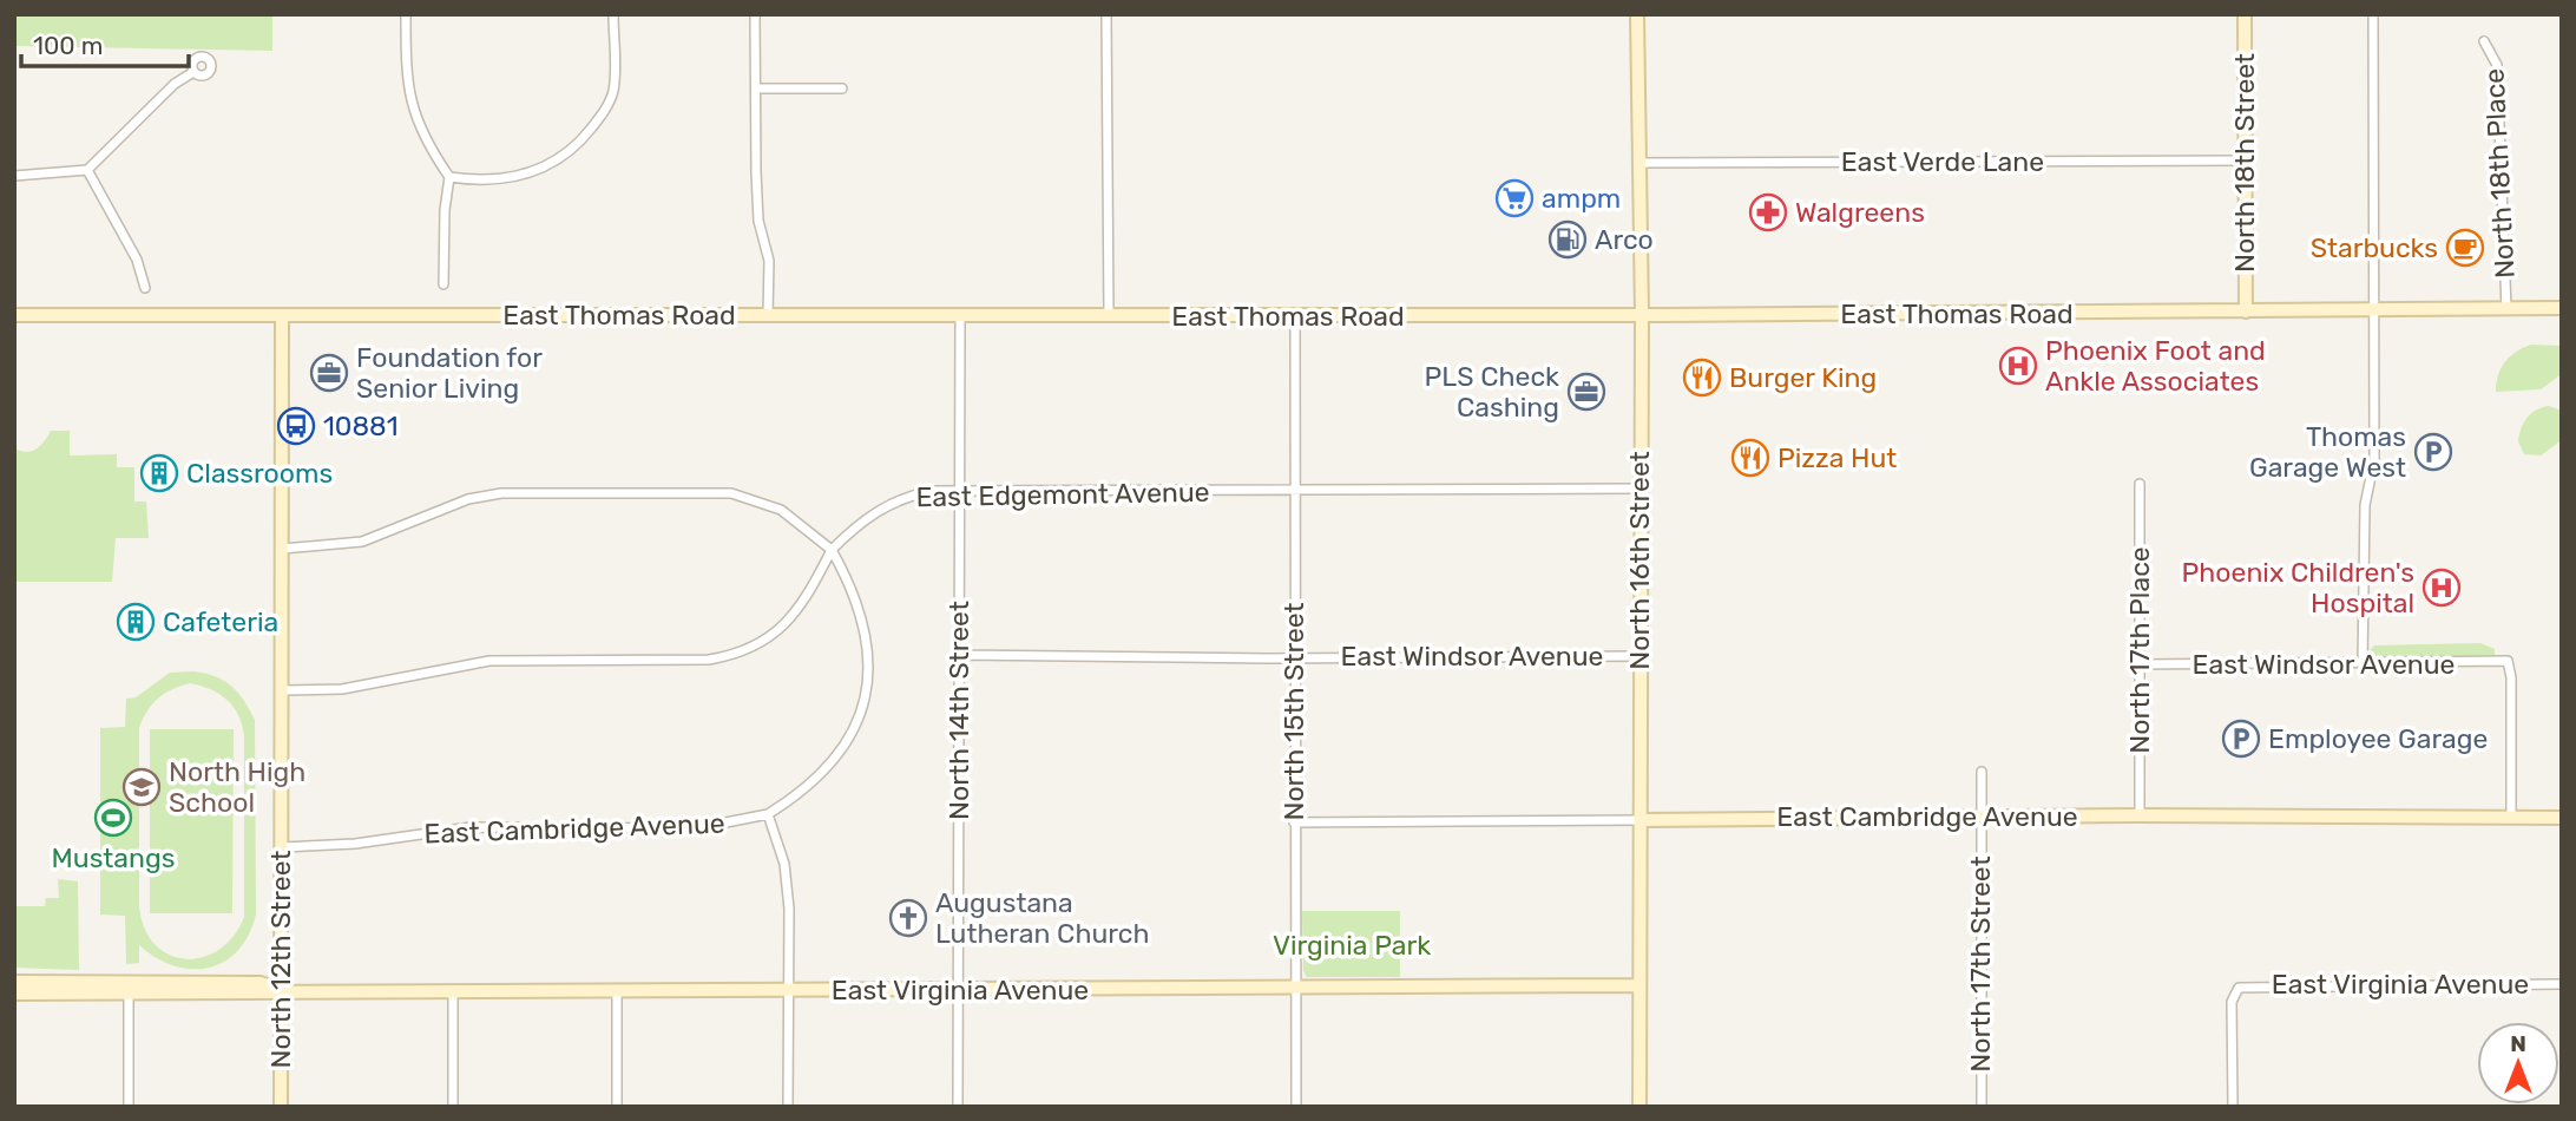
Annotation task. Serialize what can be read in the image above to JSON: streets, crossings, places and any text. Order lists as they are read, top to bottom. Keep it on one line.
{"streets":{"street":["East Verde Lane","North 18th Street","North 18th Place","East Thomas Road","East Edgemont Avenue","North 16th Street","North 17th Place","East Windsor Avenue","North 14th Street","North 15th Street","East Cambridge Avenue","North 12th Street","North 17th Street","East Virginia Avenue"]},"crossings":[["East Verde Lane","North 18th Street"],["East Verde Lane","North 16th Street"],["North 18th Street","East Thomas Road"],["North 18th Place","East Thomas Road"],["East Thomas Road","North 16th Street"],["East Thomas Road","North 14th Street"],["East Thomas Road","North 15th Street"],["East Thomas Road","North 12th Street"],["East Edgemont Avenue","North 16th Street"],["East Edgemont Avenue","North 14th Street"],["East Edgemont Avenue","North 15th Street"],["North 16th Street","East Windsor Avenue"],["North 16th Street","East Cambridge Avenue"],["North 16th Street","East Virginia Avenue"],["North 17th Place","East Windsor Avenue"],["North 17th Place","East Cambridge Avenue"],["East Windsor Avenue","North 14th Street"],["East Windsor Avenue","North 15th Street"],["East Windsor Avenue","East Cambridge Avenue"],["North 14th Street","East Virginia Avenue"],["North 15th Street","East Cambridge Avenue"],["North 15th Street","East Virginia Avenue"],["East Cambridge Avenue","North 12th Street"],["East Cambridge Avenue","North 17th Street"],["North 12th Street","East Virginia Avenue"]],"parks":["Virginia Park"],"places":{"supermarket":["ampm"],"pharmacy":["Walgreens"],"fuel station":["Arco"],"cafe":["Starbucks"],"hospital":["Phoenix Foot and Ankle Associates","Phoenix Children's Hospital"],"office":["Foundation for Senior Living","PLS Check Cashing"],"restaurant":["Burger King","Pizza Hut"],"bus stop":["10881"],"parking":["Thomas Garage West","Employee Garage"],"building":["Classrooms","Cafeteria"],"school or university":["North High School"],"sports":["Mustangs"],"church":["Augustana Lutheran Church"]},"scale_bar":"100 m","north":"top"}
